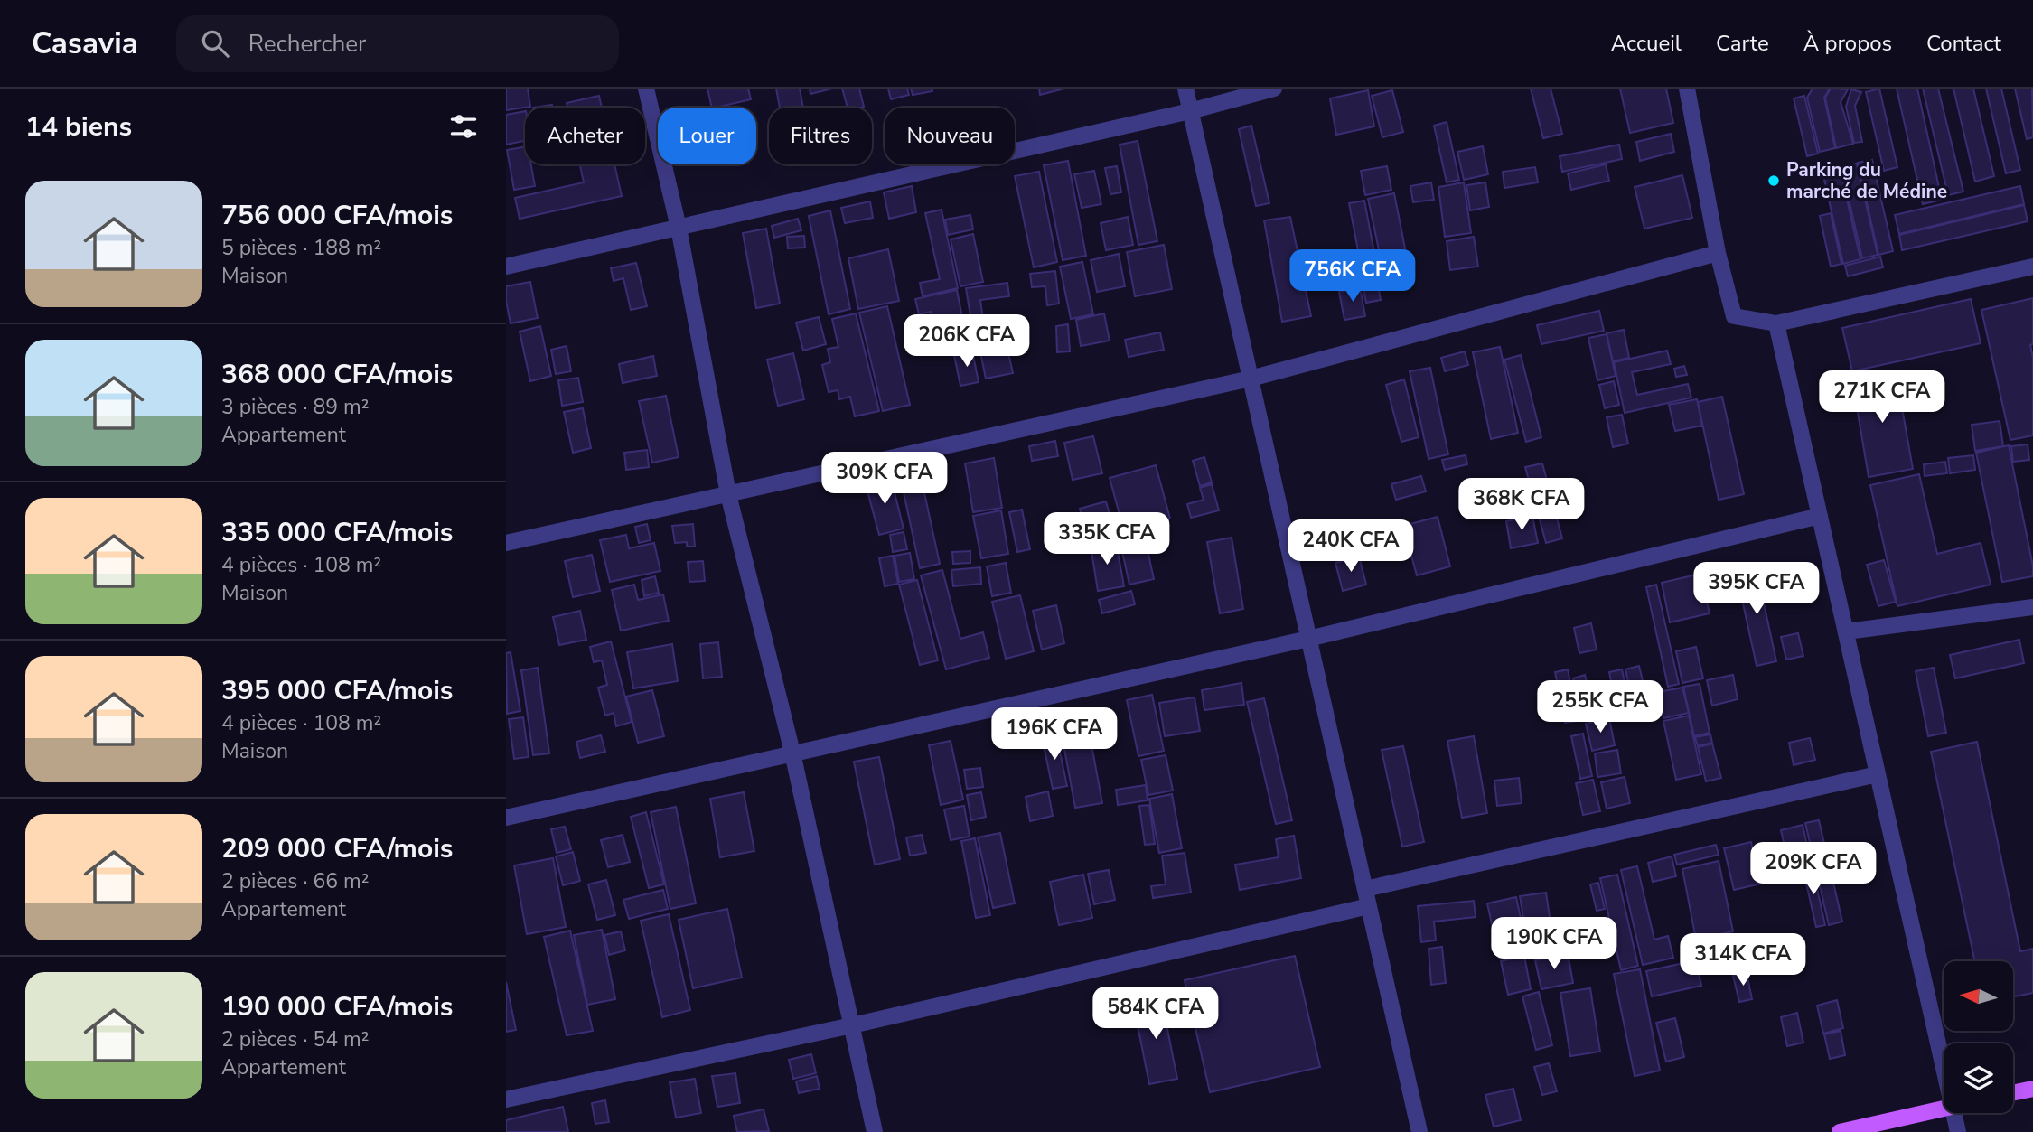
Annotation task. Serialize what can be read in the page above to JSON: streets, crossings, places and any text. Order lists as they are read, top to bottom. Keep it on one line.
{"places":["Parking du marché de Médine"],"north":"left","page":{"header":"Casavia","search":"Rechercher","nav":["Accueil","Carte","À propos","Contact"],"heading":"14 biens","chip":["Acheter","Louer","Filtres","Nouveau"],"list":[{"name":"756 000 CFA/mois","note":"5 pièces · 188 m² · Maison"},{"name":"368 000 CFA/mois","note":"3 pièces · 89 m² · Appartement"},{"name":"335 000 CFA/mois","note":"4 pièces · 108 m² · Maison"},{"name":"395 000 CFA/mois","note":"4 pièces · 108 m² · Maison"},{"name":"209 000 CFA/mois","note":"2 pièces · 66 m² · Appartement"},{"name":"190 000 CFA/mois","note":"2 pièces · 54 m² · Appartement"}],"price":["756K CFA","206K CFA","271K CFA","309K CFA","368K CFA","335K CFA","240K CFA","395K CFA","255K CFA","196K CFA","209K CFA","190K CFA","314K CFA","584K CFA"]}}
